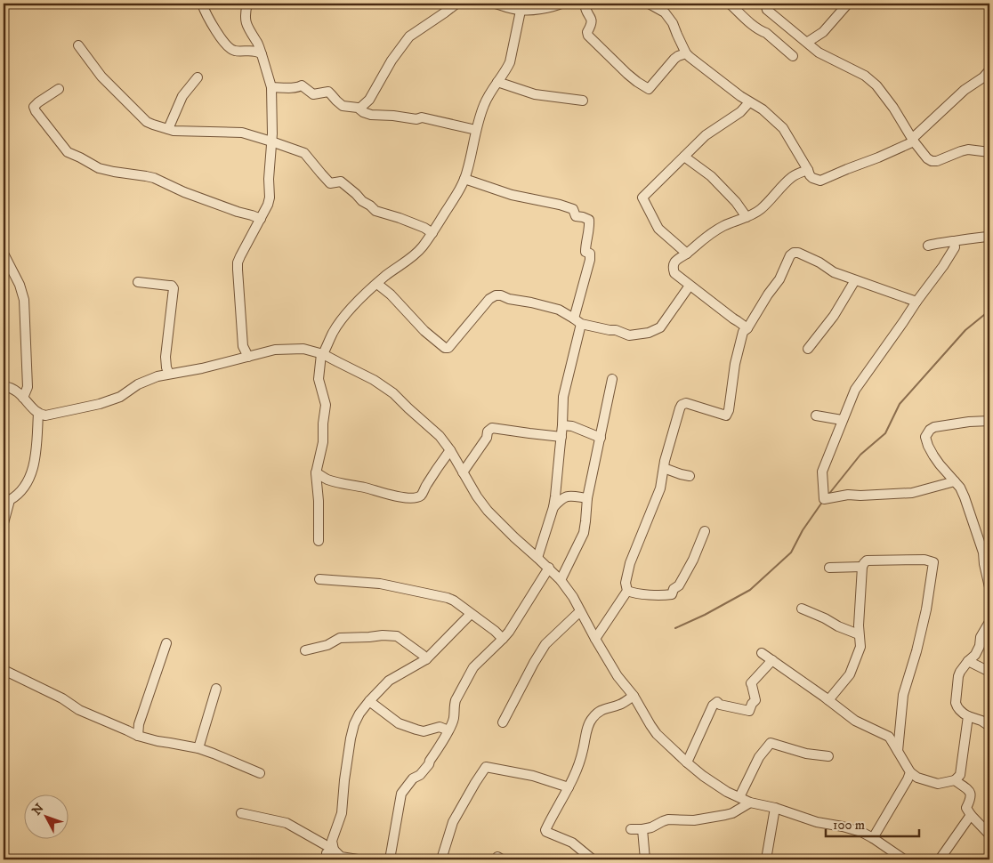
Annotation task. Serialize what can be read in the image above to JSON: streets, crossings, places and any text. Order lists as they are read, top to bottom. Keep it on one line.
{"scale_bar":"100 m","north":"top left"}
